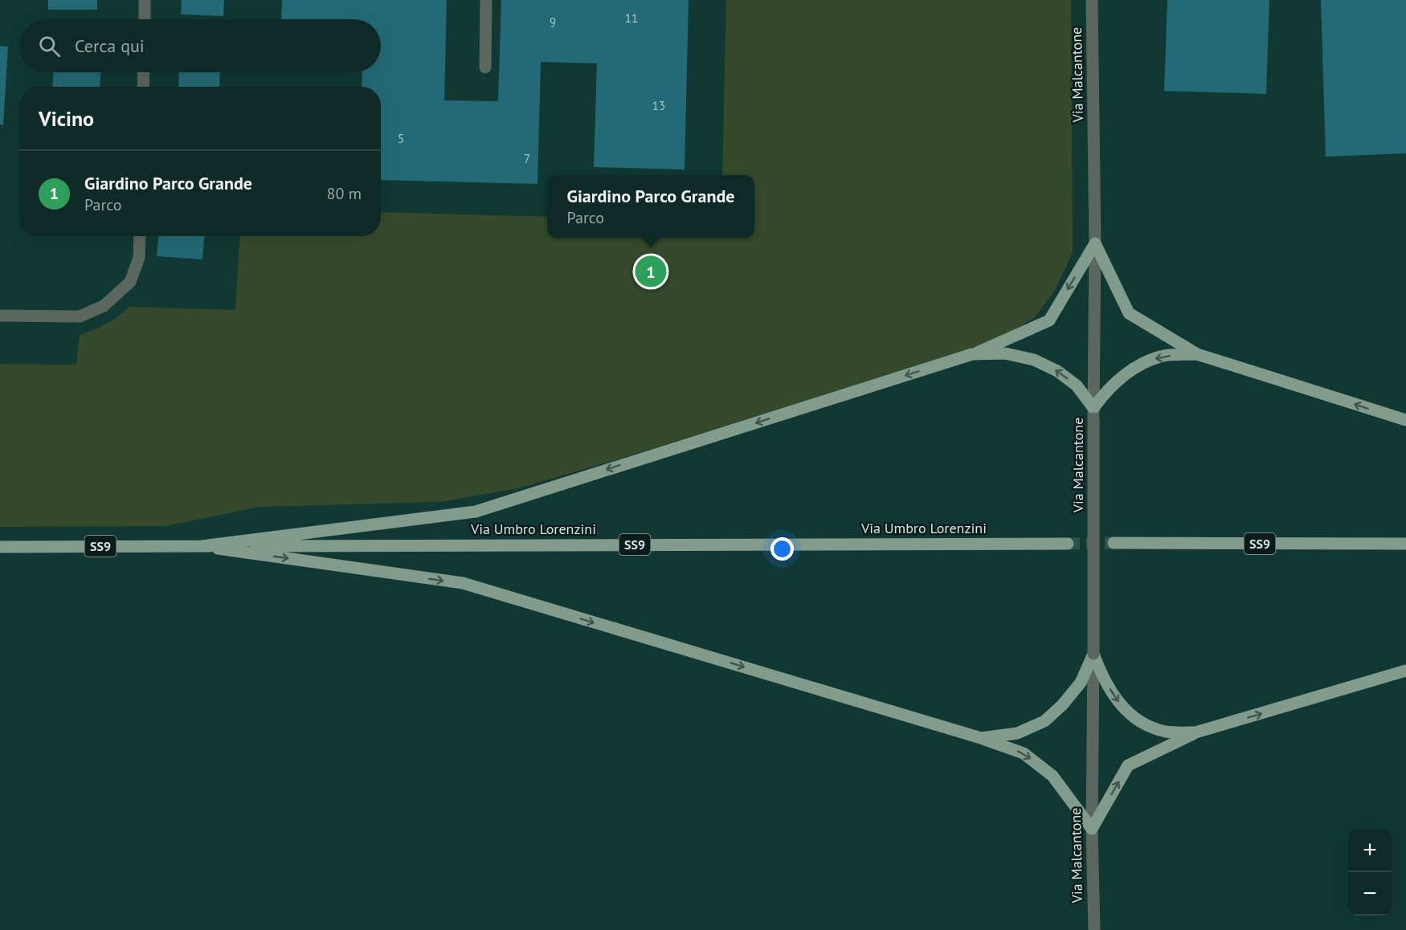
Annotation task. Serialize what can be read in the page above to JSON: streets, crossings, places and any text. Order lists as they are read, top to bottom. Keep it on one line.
{"streets":{"main road":["Via Umbro Lorenzini","SS9"],"street":["Via Malcantone"]},"house_numbers":["11","9","13","5","7"],"page":{"search":"Cerca qui","heading":"Vicino","list":[{"mark":"1","name":"Giardino Parco Grande","note":"Parco","value":"80 m"}],"popup":["Giardino Parco Grande","Parco"],"pins":"1","map_buttons":["+","−"]}}
